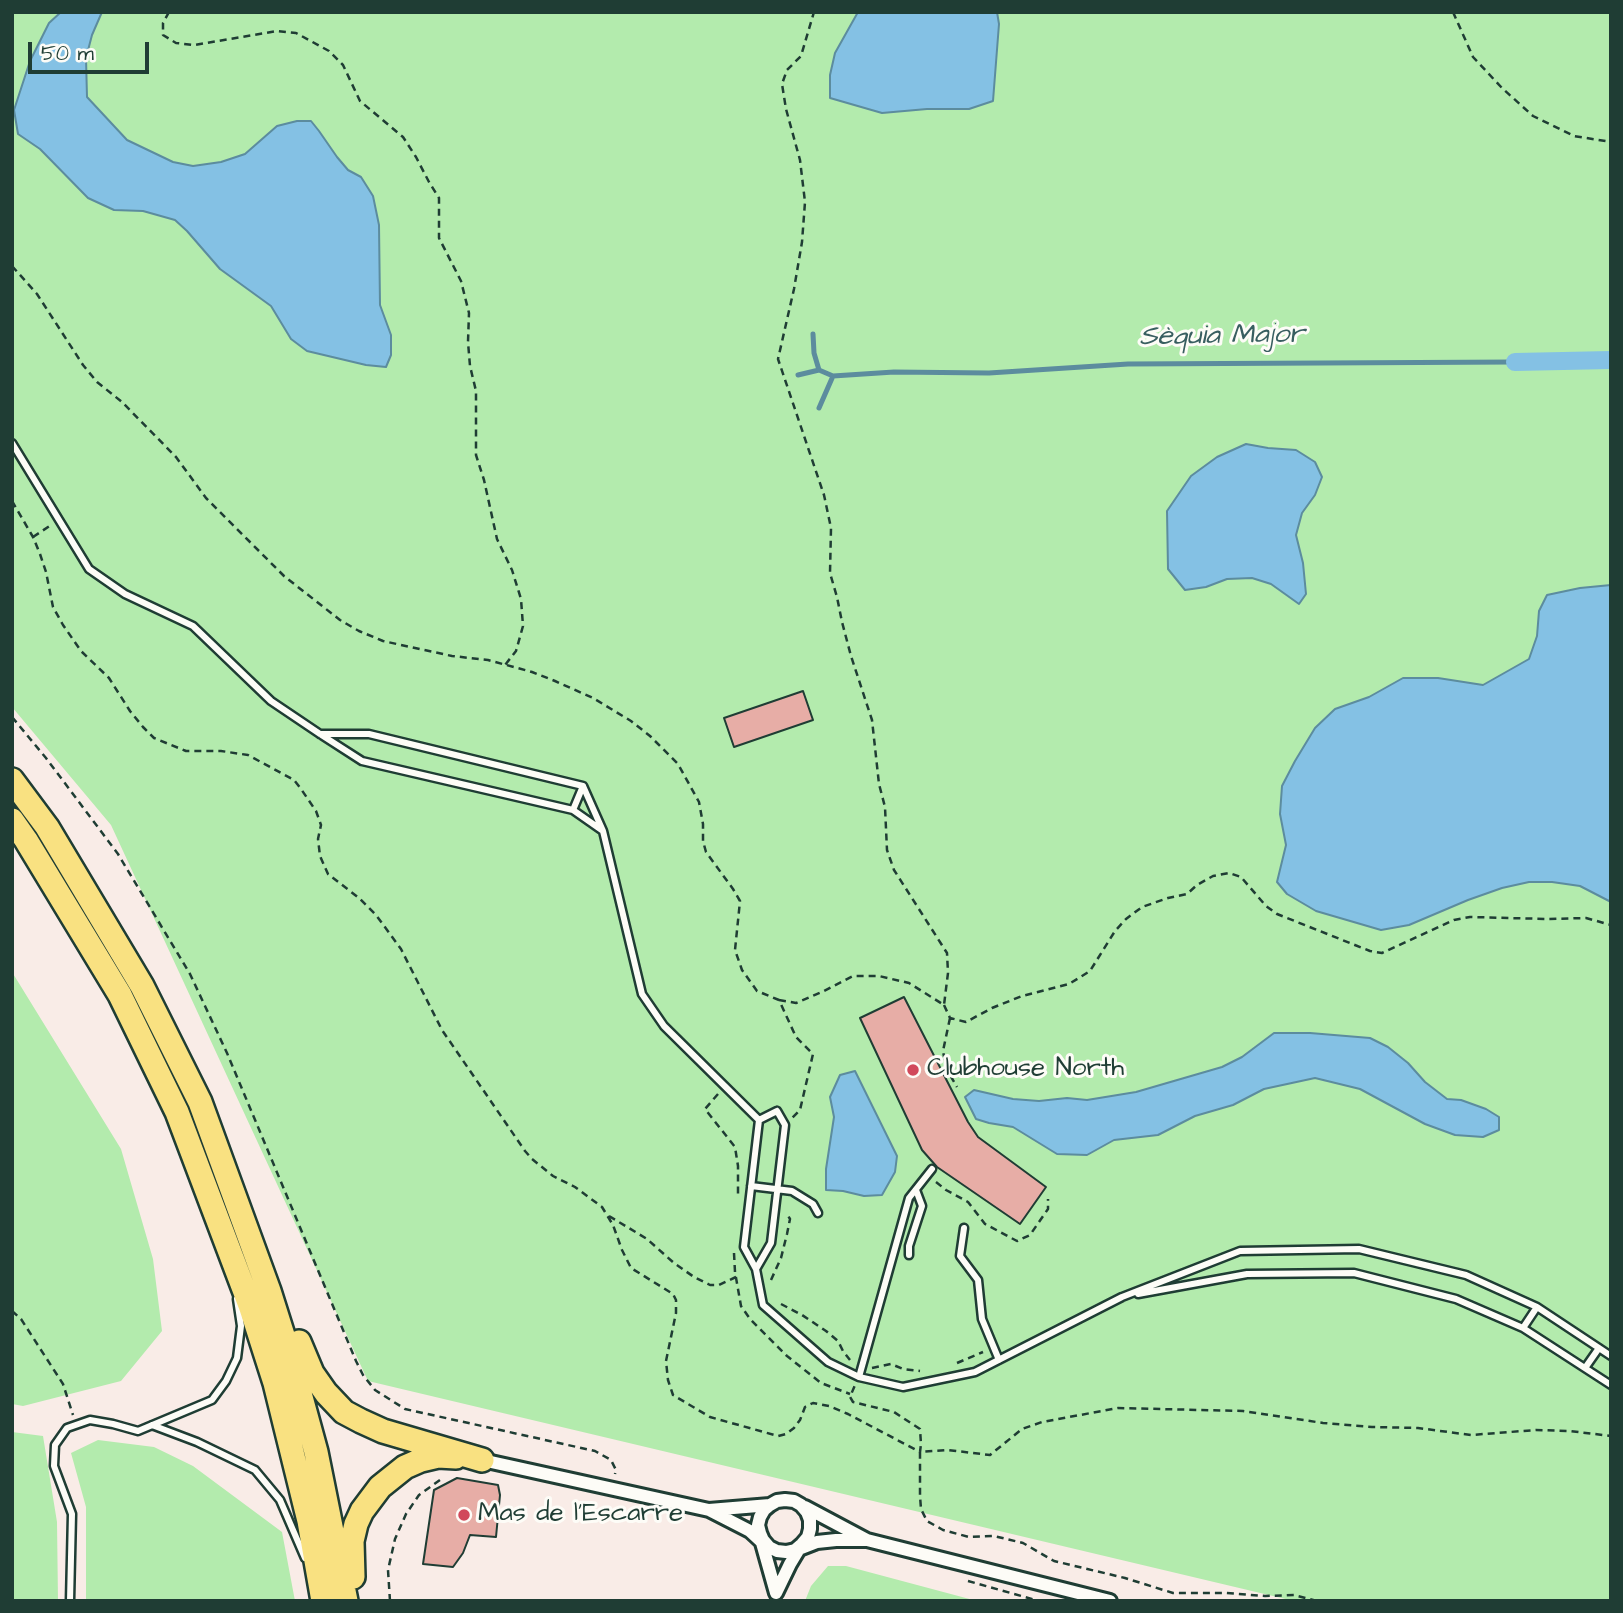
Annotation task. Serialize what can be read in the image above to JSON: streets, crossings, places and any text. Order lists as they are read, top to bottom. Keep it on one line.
{"water":["Sèquia Major"],"places":["Clubhouse North","Mas de l'Escarre"],"scale_bar":"50 m"}
